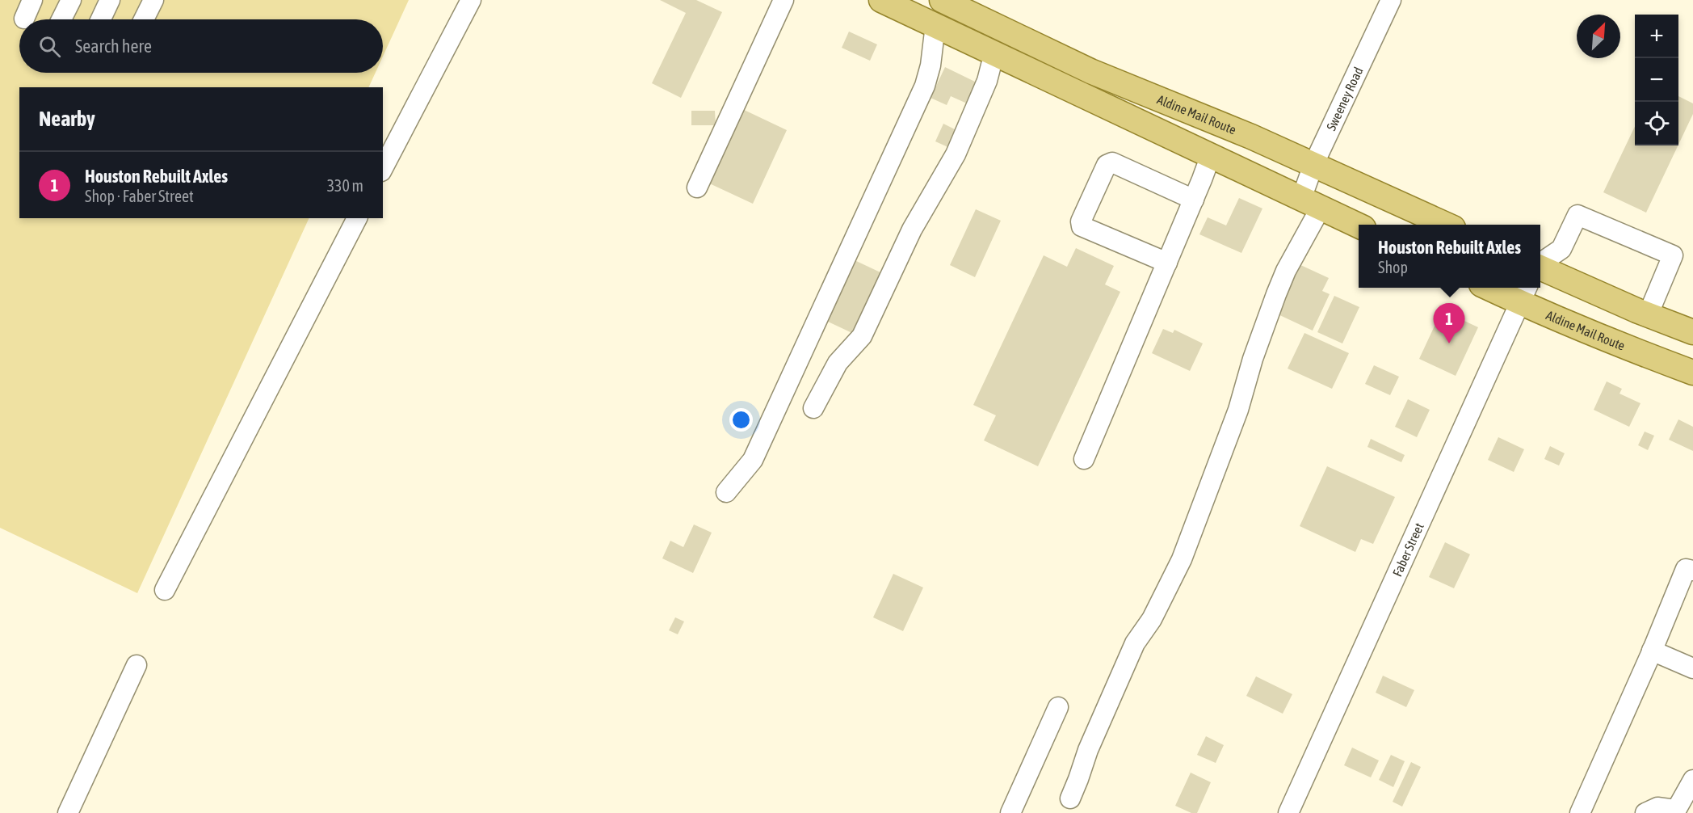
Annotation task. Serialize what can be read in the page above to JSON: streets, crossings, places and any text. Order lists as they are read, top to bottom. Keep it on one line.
{"streets":{"main road":["Aldine Mail Route"],"street":["Sweeney Road","Faber Street"]},"crossings":[["Sweeney Road","Aldine Mail Route"],["Aldine Mail Route","Faber Street"]],"north":"top right","page":{"map_buttons":["+","−"],"search":"Search here","heading":"Nearby","list":[{"mark":"1","name":"Houston Rebuilt Axles","note":"Shop · Faber Street","value":"330 m"}],"popup":["Houston Rebuilt Axles","Shop"],"pins":"1"}}
